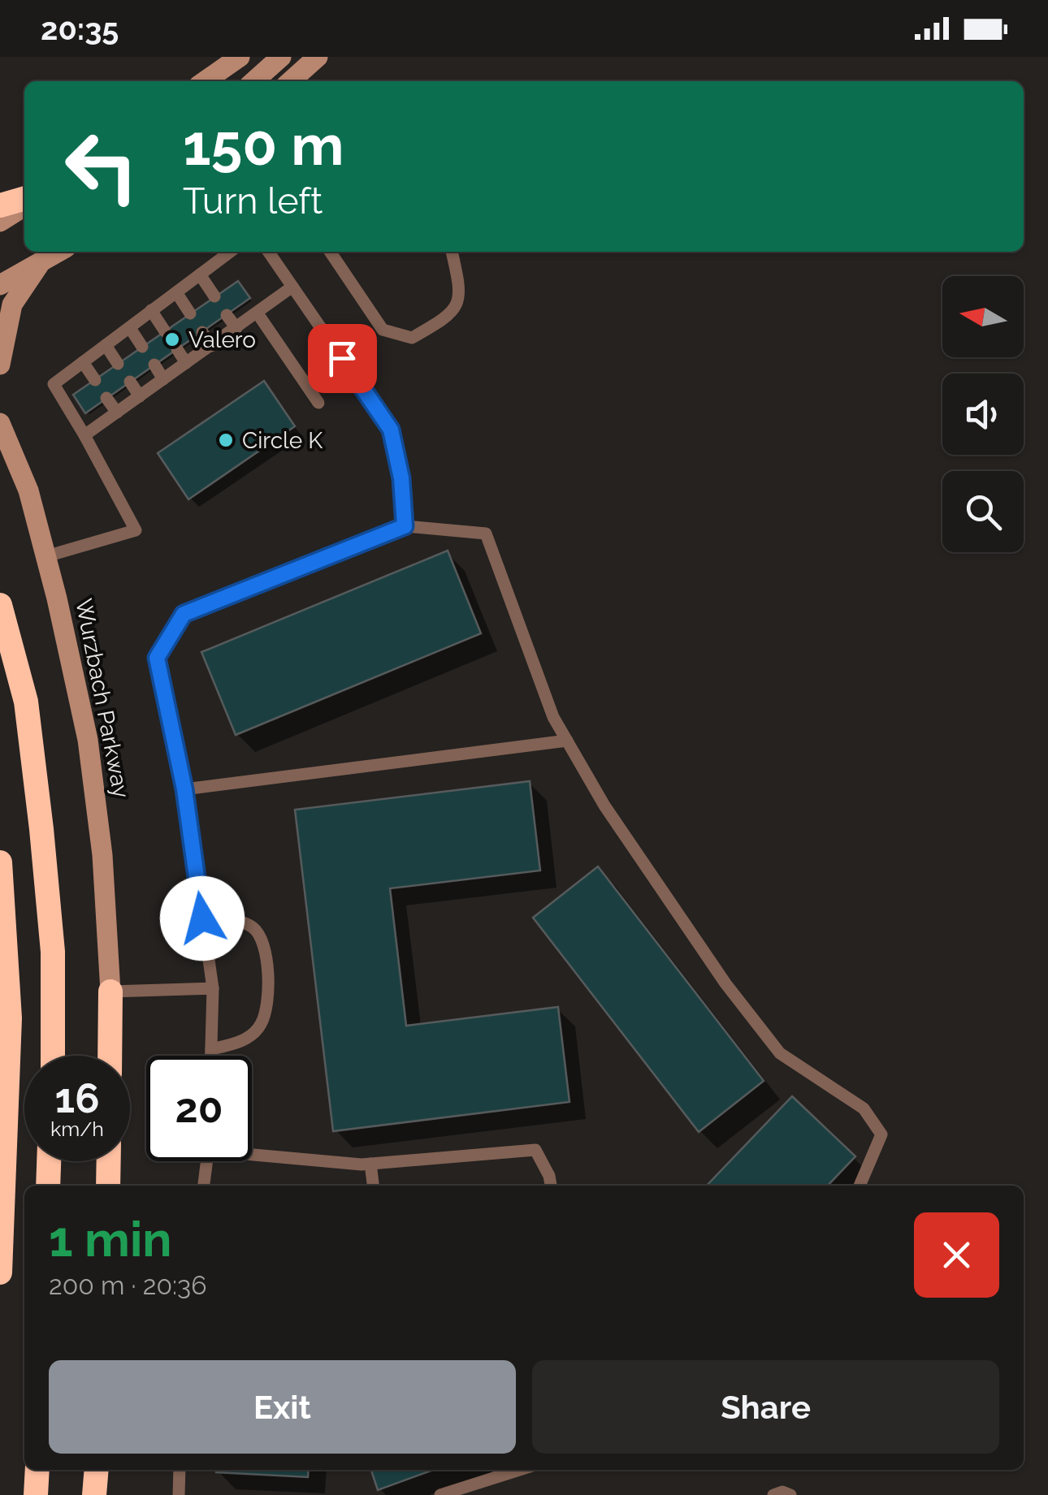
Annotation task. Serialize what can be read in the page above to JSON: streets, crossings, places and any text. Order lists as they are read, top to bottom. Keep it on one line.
{"streets":{"main road":["Wurzbach Parkway"]},"places":["Valero","Circle K"],"north":"left","page":{"status":"20:35","turn":["150 m","Turn left"],"speed":"16 km/h","limit":"20","heading":["1 min","200 m · 20:36"],"buttons":["Exit","Share"]}}
